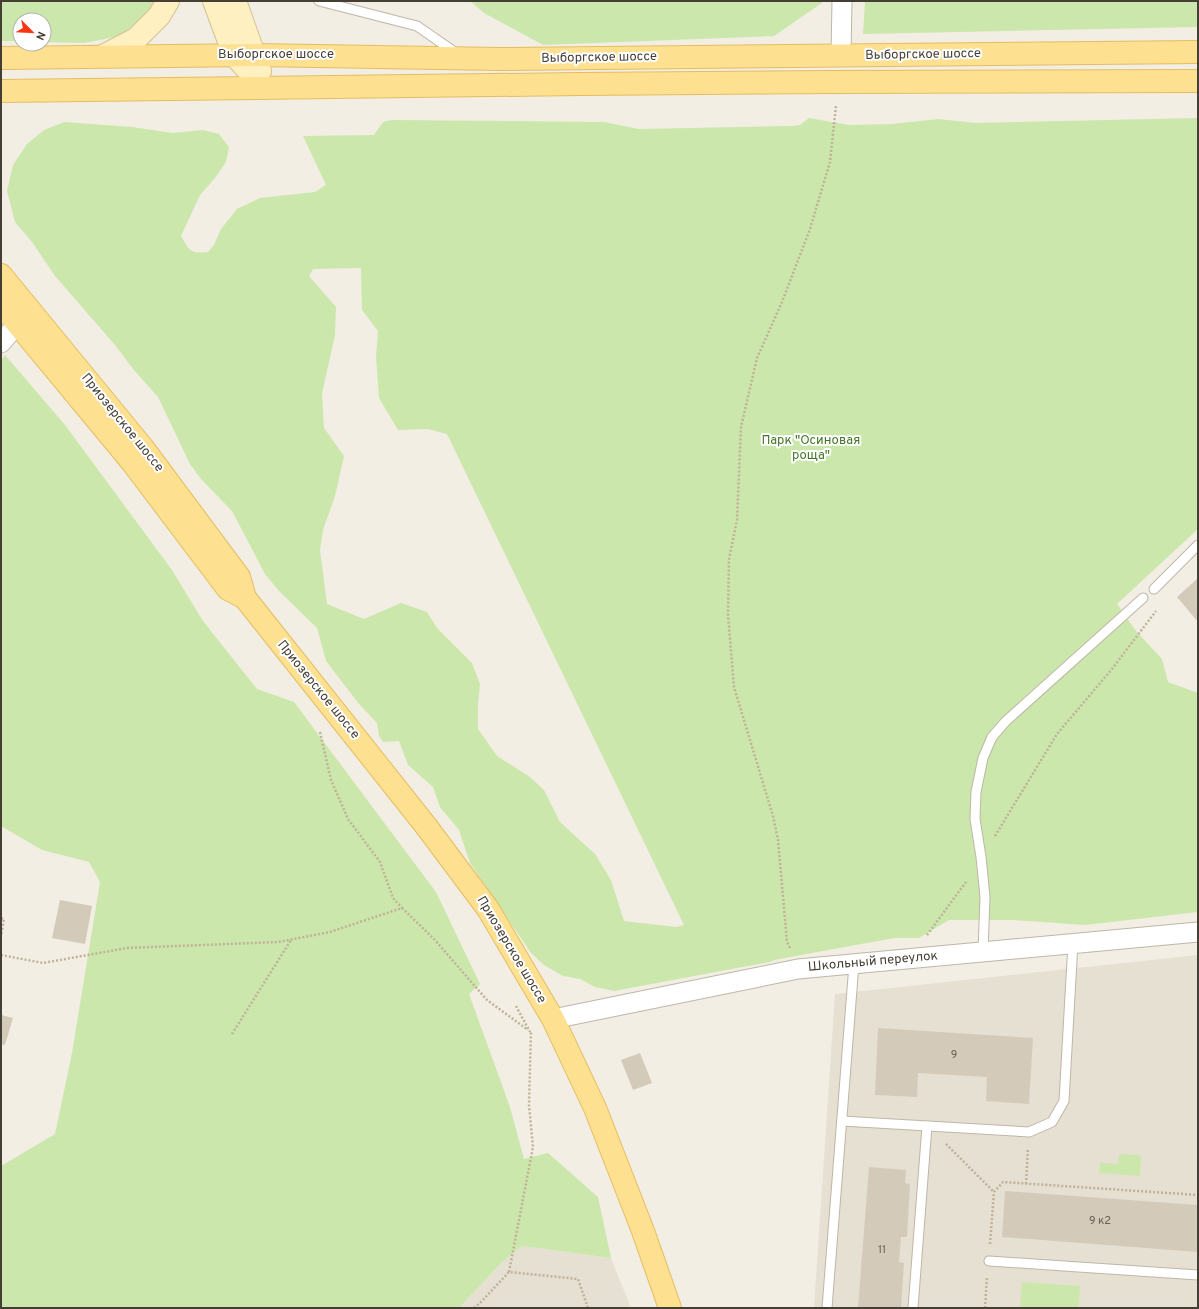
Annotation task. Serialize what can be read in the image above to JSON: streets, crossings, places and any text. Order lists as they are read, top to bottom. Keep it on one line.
{"streets":{"main road":["Выборгское шоссе","Приозерское шоссе"],"street":["Школьный переулок"]},"crossings":[["Приозерское шоссе","Школьный переулок"]],"parks":["Парк \"Осиновая роща\""],"house_numbers":["9","9 к2","11"],"north":"bottom right"}
